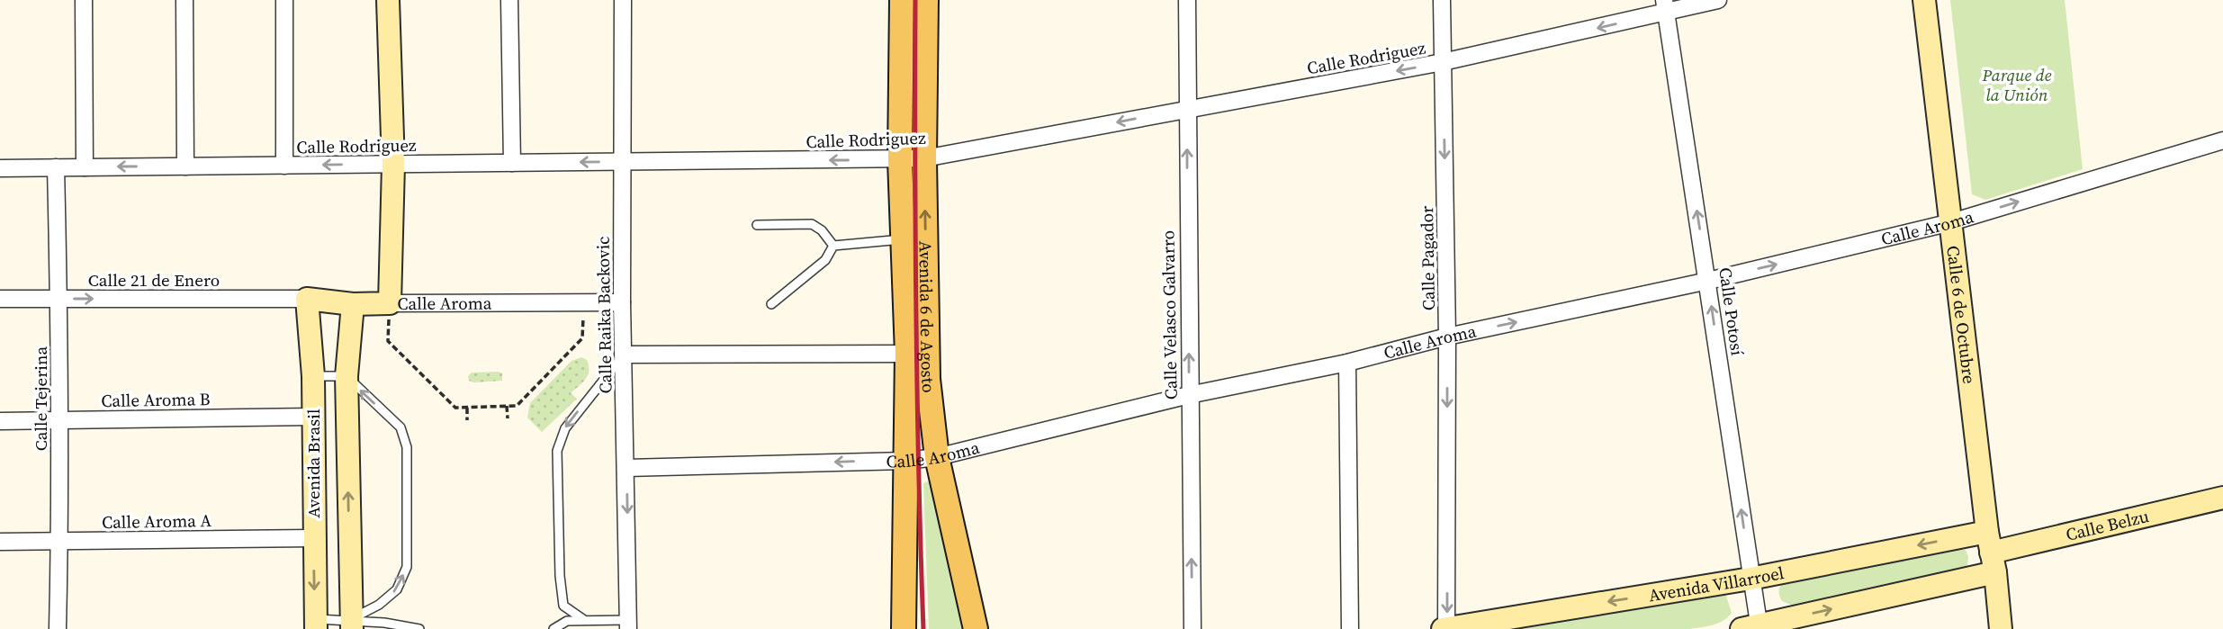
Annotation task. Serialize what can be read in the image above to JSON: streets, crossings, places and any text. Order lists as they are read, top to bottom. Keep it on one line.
{"streets":{"main road":["Calle Aroma","Calle 6 de Octubre","Avenida 6 de Agosto","Avenida Brasil","Calle Belzu","Avenida Villarroel"],"street":["Calle Rodriguez","Calle Pagador","Calle 21 de Enero","Calle Potosí","Calle Raika Backovic","Calle Velasco Galvarro","Calle Tejerina","Calle Aroma B","Calle Aroma A"]},"crossings":[["Calle Rodriguez","Calle Pagador"],["Calle Rodriguez","Calle Potosí"],["Calle Rodriguez","Calle Raika Backovic"],["Calle Rodriguez","Calle Velasco Galvarro"],["Calle Rodriguez","Avenida 6 de Agosto"],["Calle Rodriguez","Calle Tejerina"],["Calle Aroma","Calle Pagador"],["Calle Aroma","Calle 21 de Enero"],["Calle Aroma","Calle Potosí"],["Calle Aroma","Calle Raika Backovic"],["Calle Aroma","Calle Velasco Galvarro"],["Calle Aroma","Calle 6 de Octubre"],["Calle Aroma","Avenida 6 de Agosto"],["Calle Aroma","Avenida Brasil"],["Calle Pagador","Avenida Villarroel"],["Calle 21 de Enero","Calle Tejerina"],["Calle 21 de Enero","Avenida Brasil"],["Calle Potosí","Avenida Villarroel"],["Calle 6 de Octubre","Calle Belzu"],["Calle 6 de Octubre","Avenida Villarroel"],["Calle Tejerina","Calle Aroma B"],["Calle Tejerina","Calle Aroma A"],["Calle Aroma B","Avenida Brasil"],["Avenida Brasil","Calle Aroma A"],["Calle Belzu","Avenida Villarroel"]],"one_way":["Calle Rodriguez","Calle 21 de Enero","Calle Potosí","Calle Velasco Galvarro"],"parks":["Parque de la Unión"]}
